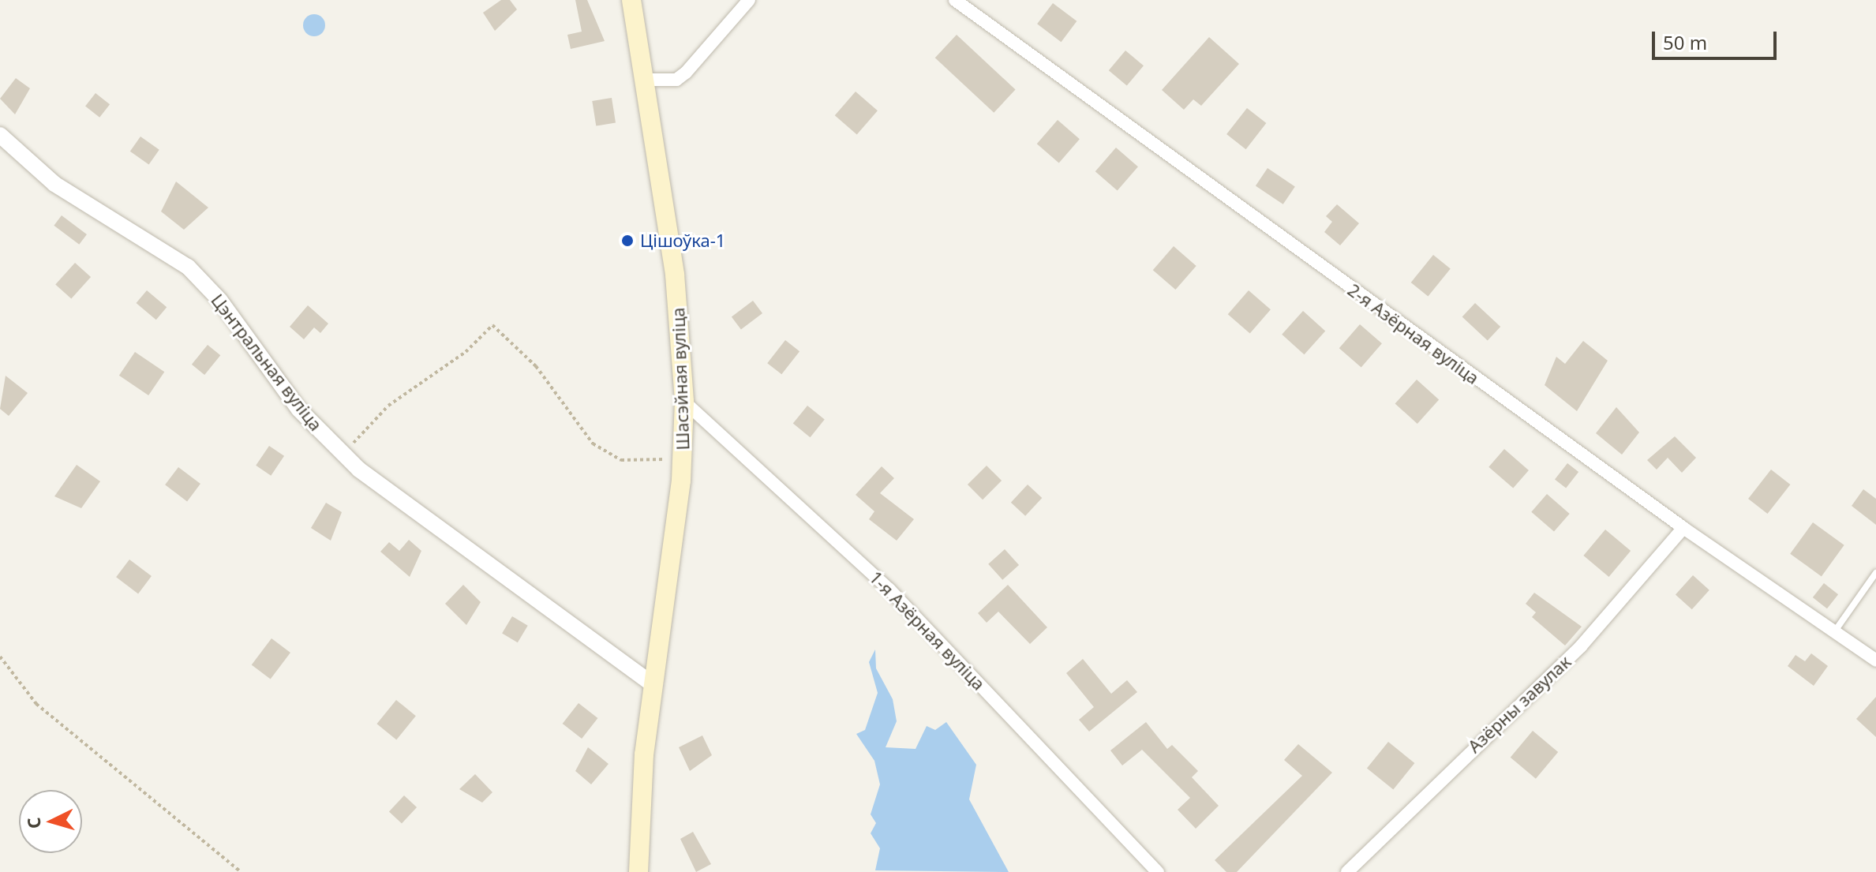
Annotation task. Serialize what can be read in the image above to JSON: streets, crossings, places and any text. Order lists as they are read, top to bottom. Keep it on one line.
{"streets":{"main road":["Шасэйная вуліца"],"street":["2-я Азёрная вуліца","Цэнтральная вуліца","1-я Азёрная вуліца","Азёрны завулак"]},"crossings":[["2-я Азёрная вуліца","Азёрны завулак"],["Цэнтральная вуліца","Шасэйная вуліца"],["Шасэйная вуліца","1-я Азёрная вуліца"]],"places":["Цішоўка-1"],"scale_bar":"50 m","north":"left"}
